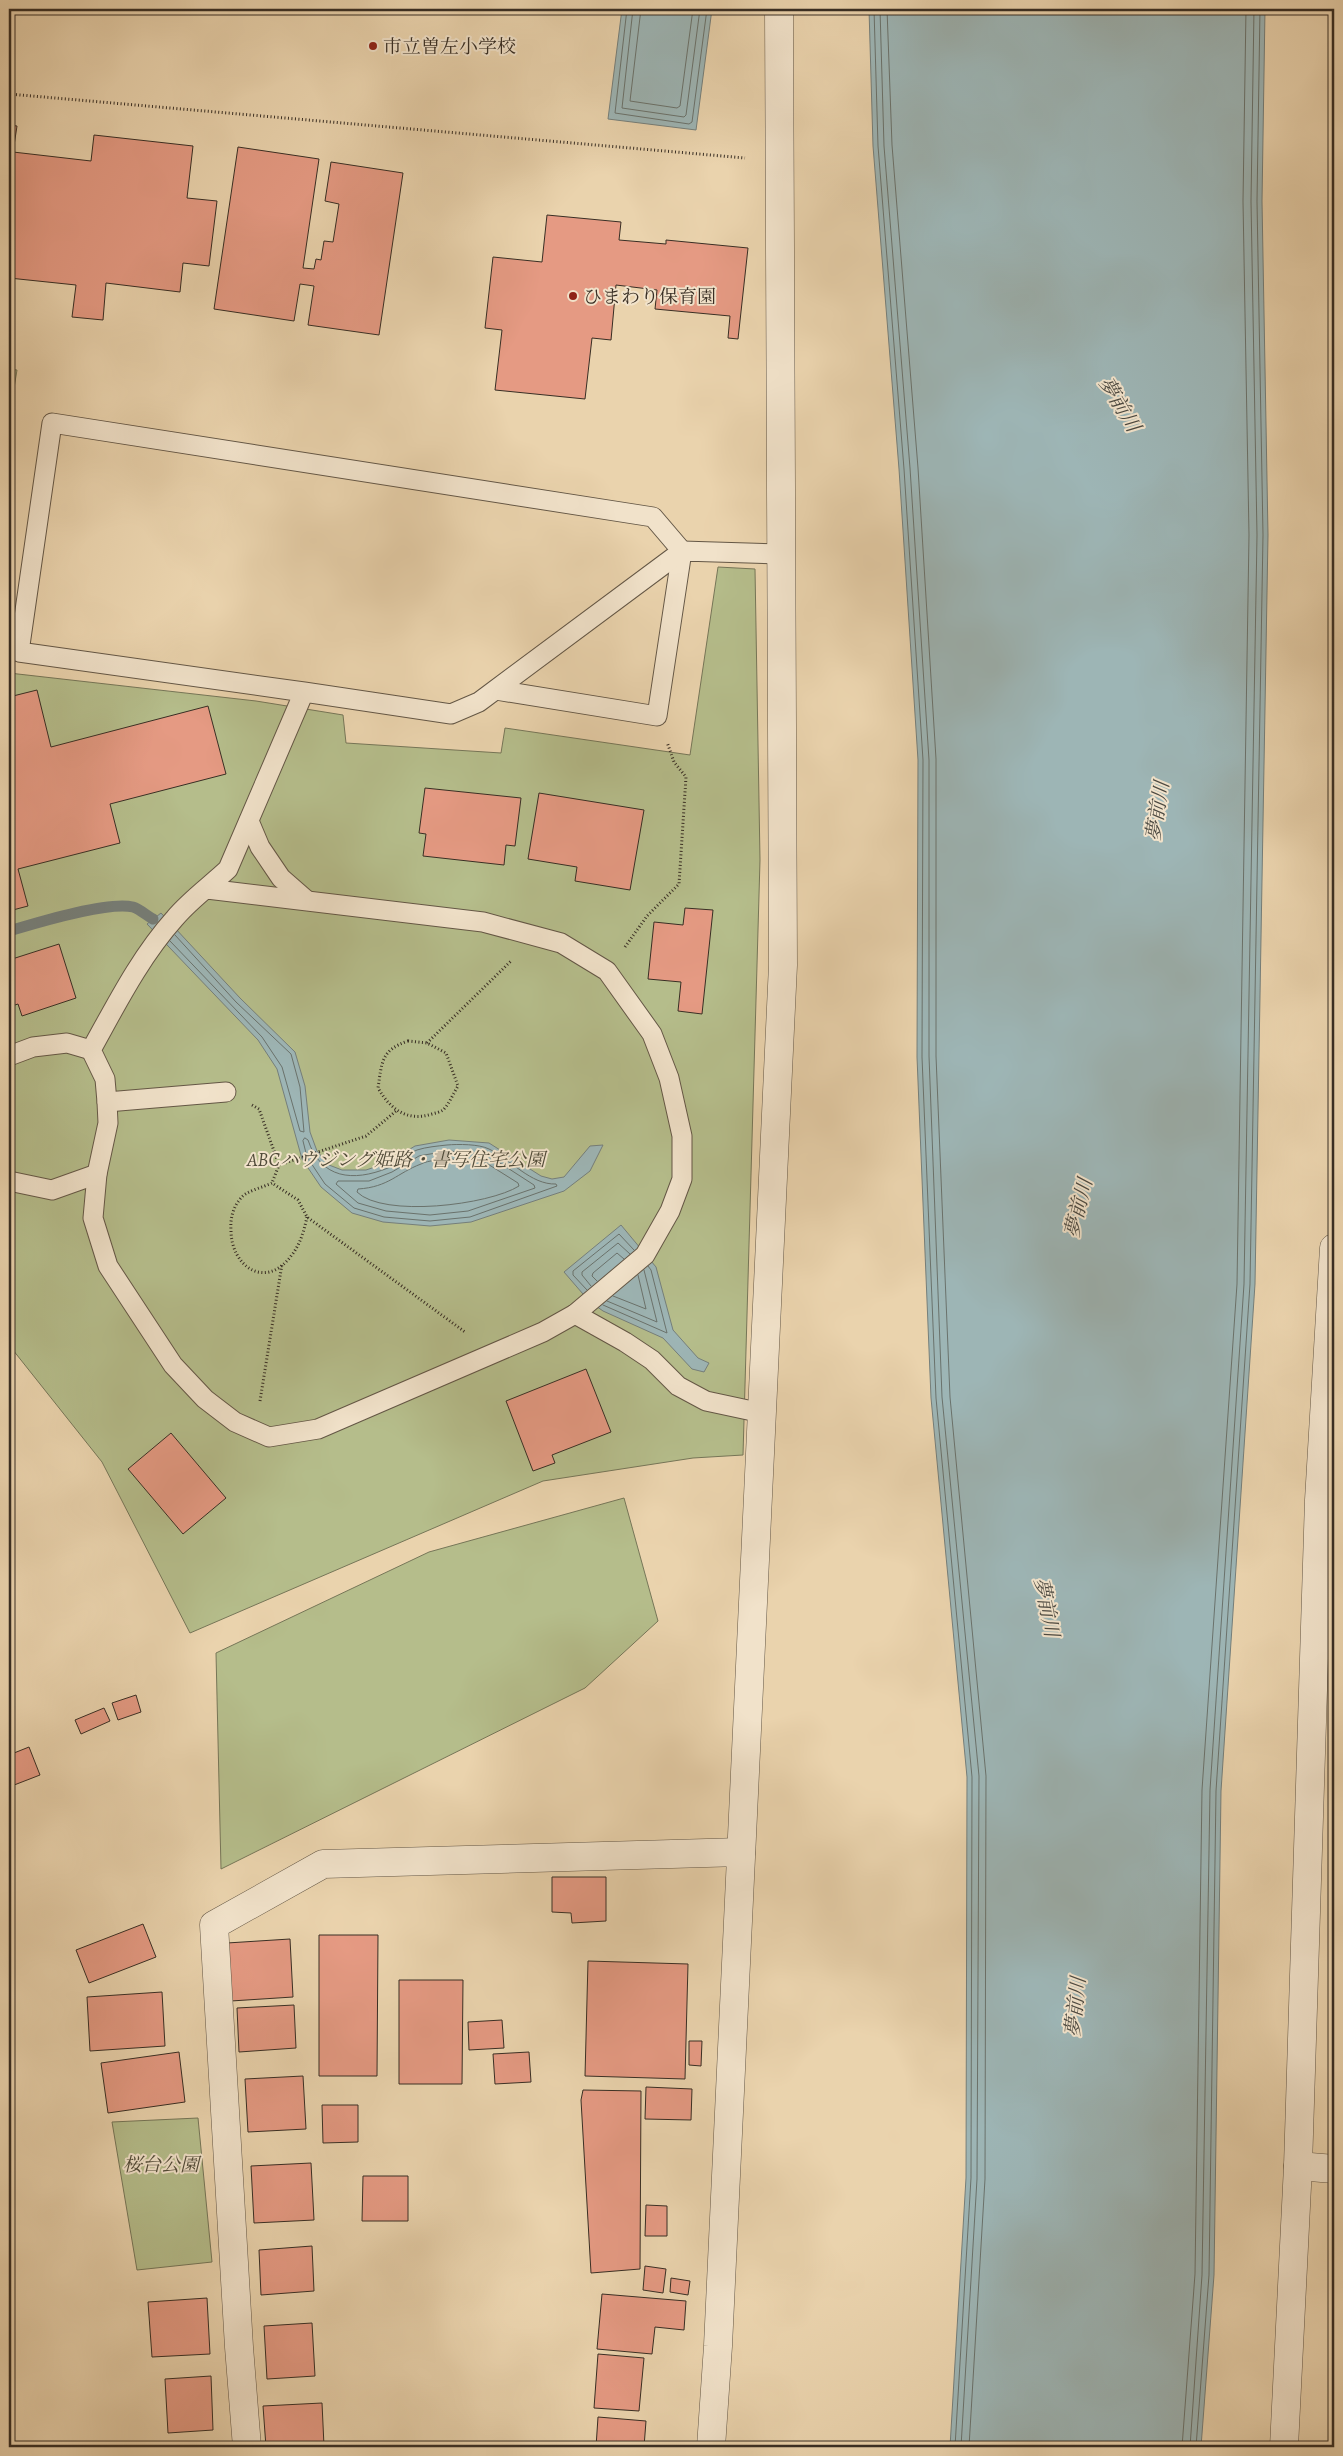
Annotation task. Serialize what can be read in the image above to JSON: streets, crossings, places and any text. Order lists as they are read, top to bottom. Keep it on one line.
{"water":["夢前川"],"parks":["ABCハウジング姫路・書写住宅公園","桜台公園"],"places":["市立曽左小学校","ひまわり保育園"]}
